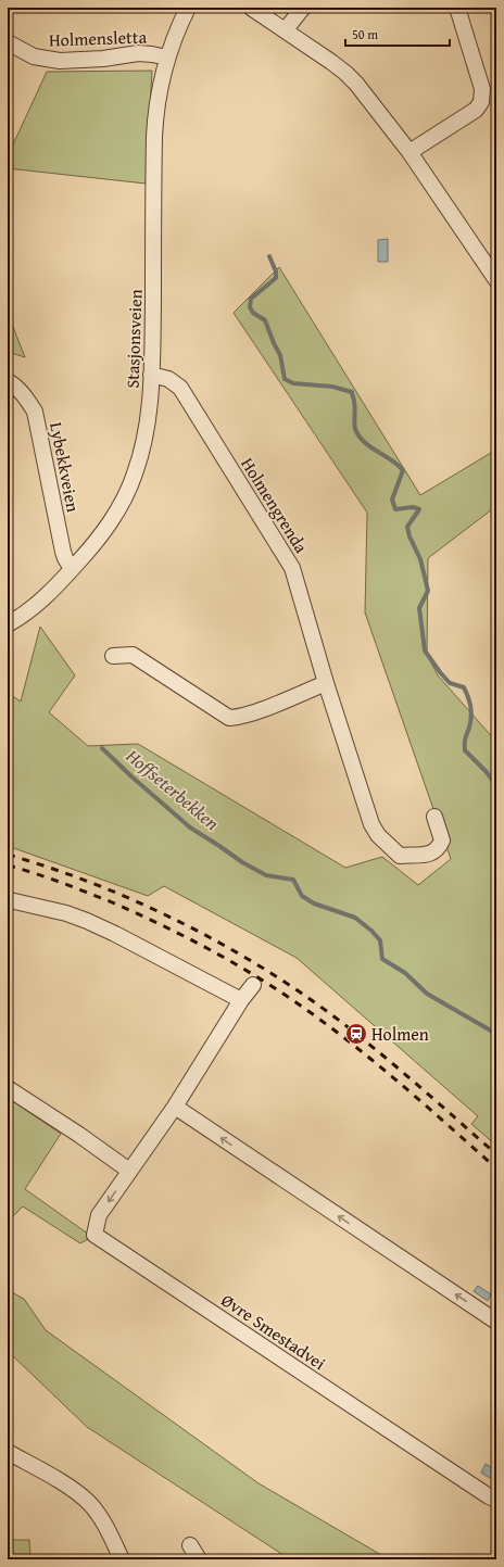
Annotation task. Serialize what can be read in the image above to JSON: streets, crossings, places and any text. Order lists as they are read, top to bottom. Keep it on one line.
{"streets":{"street":["Holmensletta","Stasjonsveien","Lybekkveien","Holmengrenda","Øvre Smestadvei"]},"crossings":[["Holmensletta","Stasjonsveien"],["Stasjonsveien","Lybekkveien"],["Stasjonsveien","Holmengrenda"]],"one_way":["Øvre Smestadvei"],"water":["Hoffseterbekken"],"places":{"station":["Holmen"]},"scale_bar":"50 m"}
